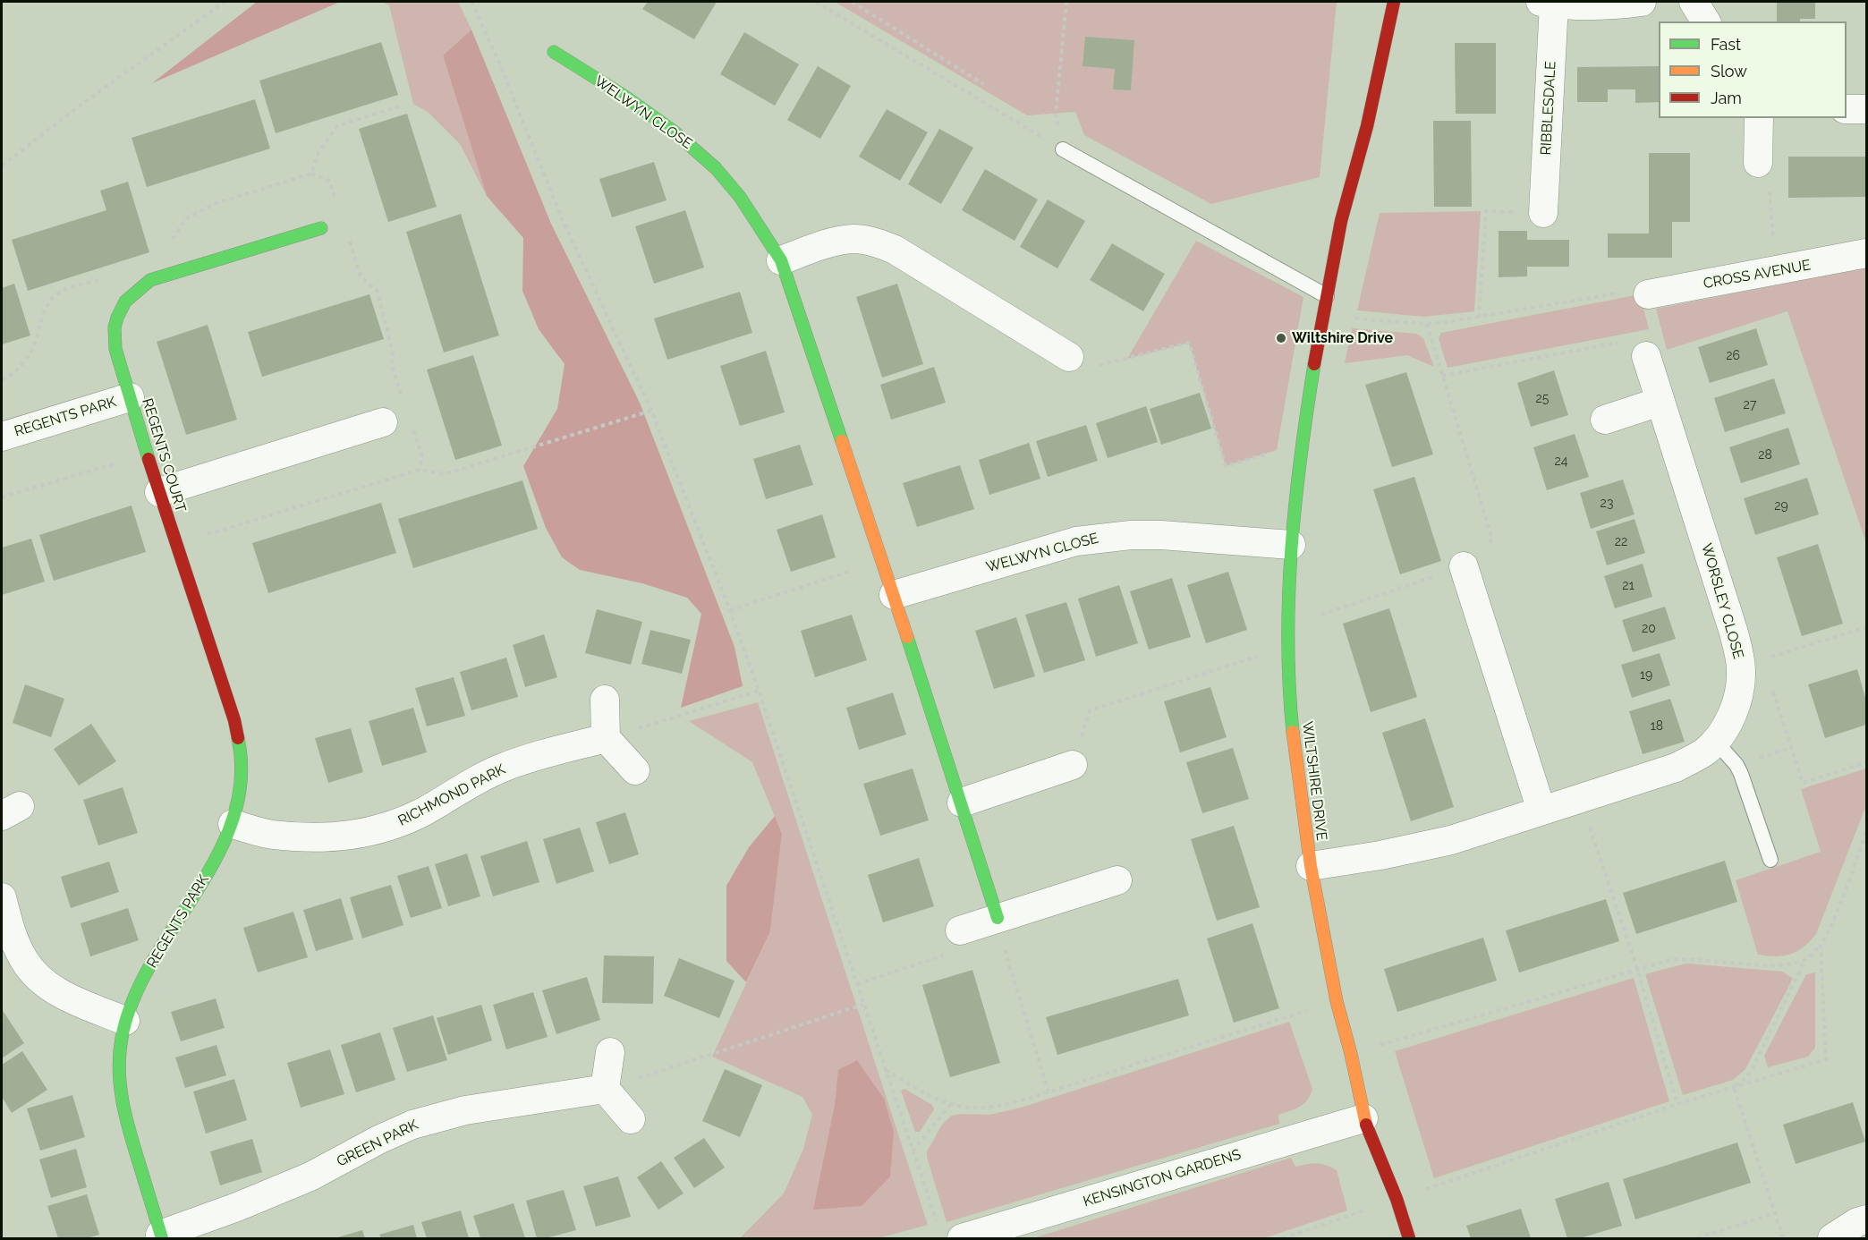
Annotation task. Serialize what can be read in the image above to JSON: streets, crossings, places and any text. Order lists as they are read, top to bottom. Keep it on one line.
{"streets":{"street":["RIBBLESDALE","WELWYN CLOSE","CROSS AVENUE","REGENTS PARK","REGENTS COURT","WORSLEY CLOSE","WILTSHIRE DRIVE","RICHMOND PARK","GREEN PARK","KENSINGTON GARDENS"]},"crossings":[["WELWYN CLOSE","WILTSHIRE DRIVE"],["REGENTS PARK","REGENTS COURT"],["REGENTS PARK","RICHMOND PARK"],["REGENTS PARK","GREEN PARK"],["REGENTS COURT","RICHMOND PARK"],["WORSLEY CLOSE","WILTSHIRE DRIVE"],["WILTSHIRE DRIVE","KENSINGTON GARDENS"]],"places":["Wiltshire Drive"],"house_numbers":["26","25","27","28","24","23","29","22","21","20","19","18"],"legend":["Fast","Slow","Jam"]}
